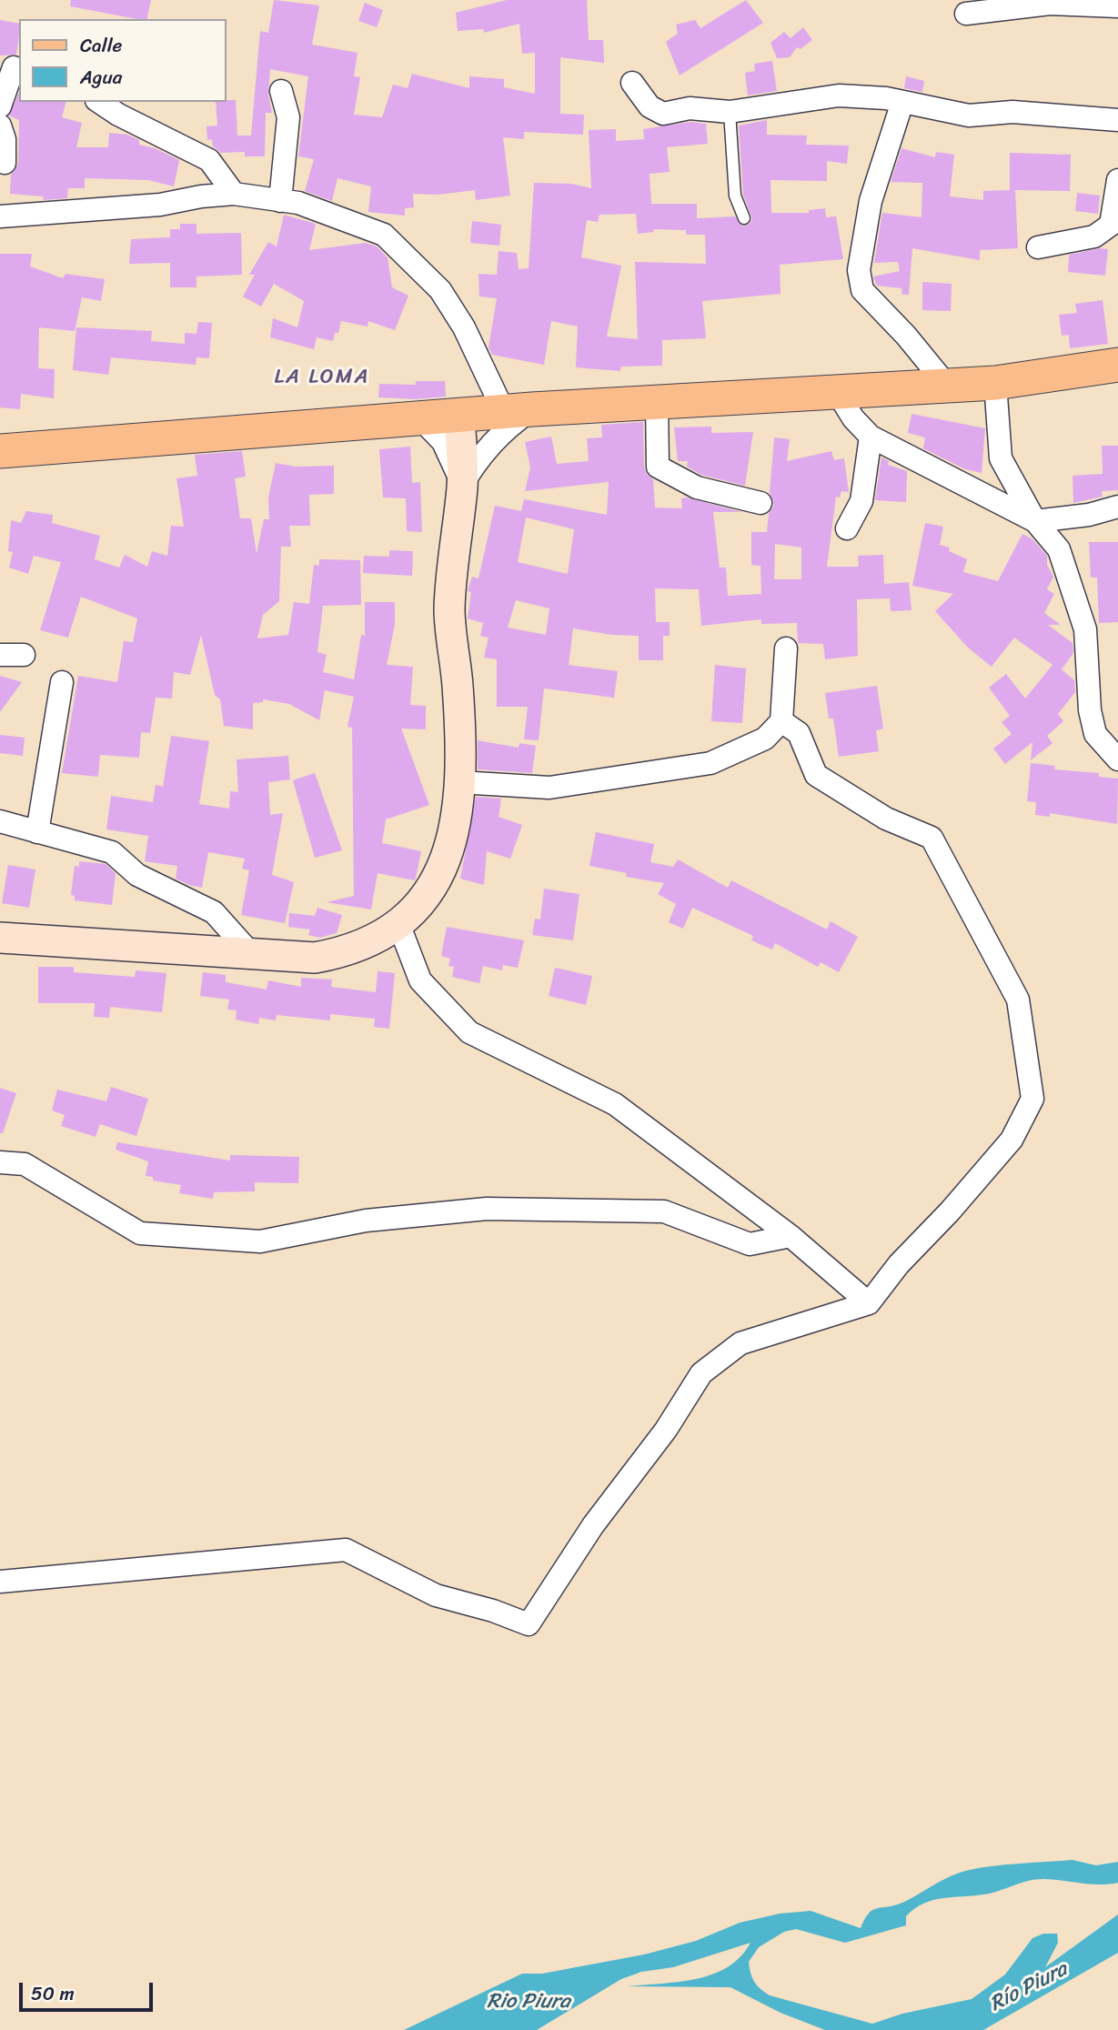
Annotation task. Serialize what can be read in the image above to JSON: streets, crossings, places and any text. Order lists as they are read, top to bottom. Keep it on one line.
{"districts":["LA LOMA"],"water":["Río Piura","Rio Piura"],"legend":["Calle","Agua"],"scale_bar":"50 m"}
